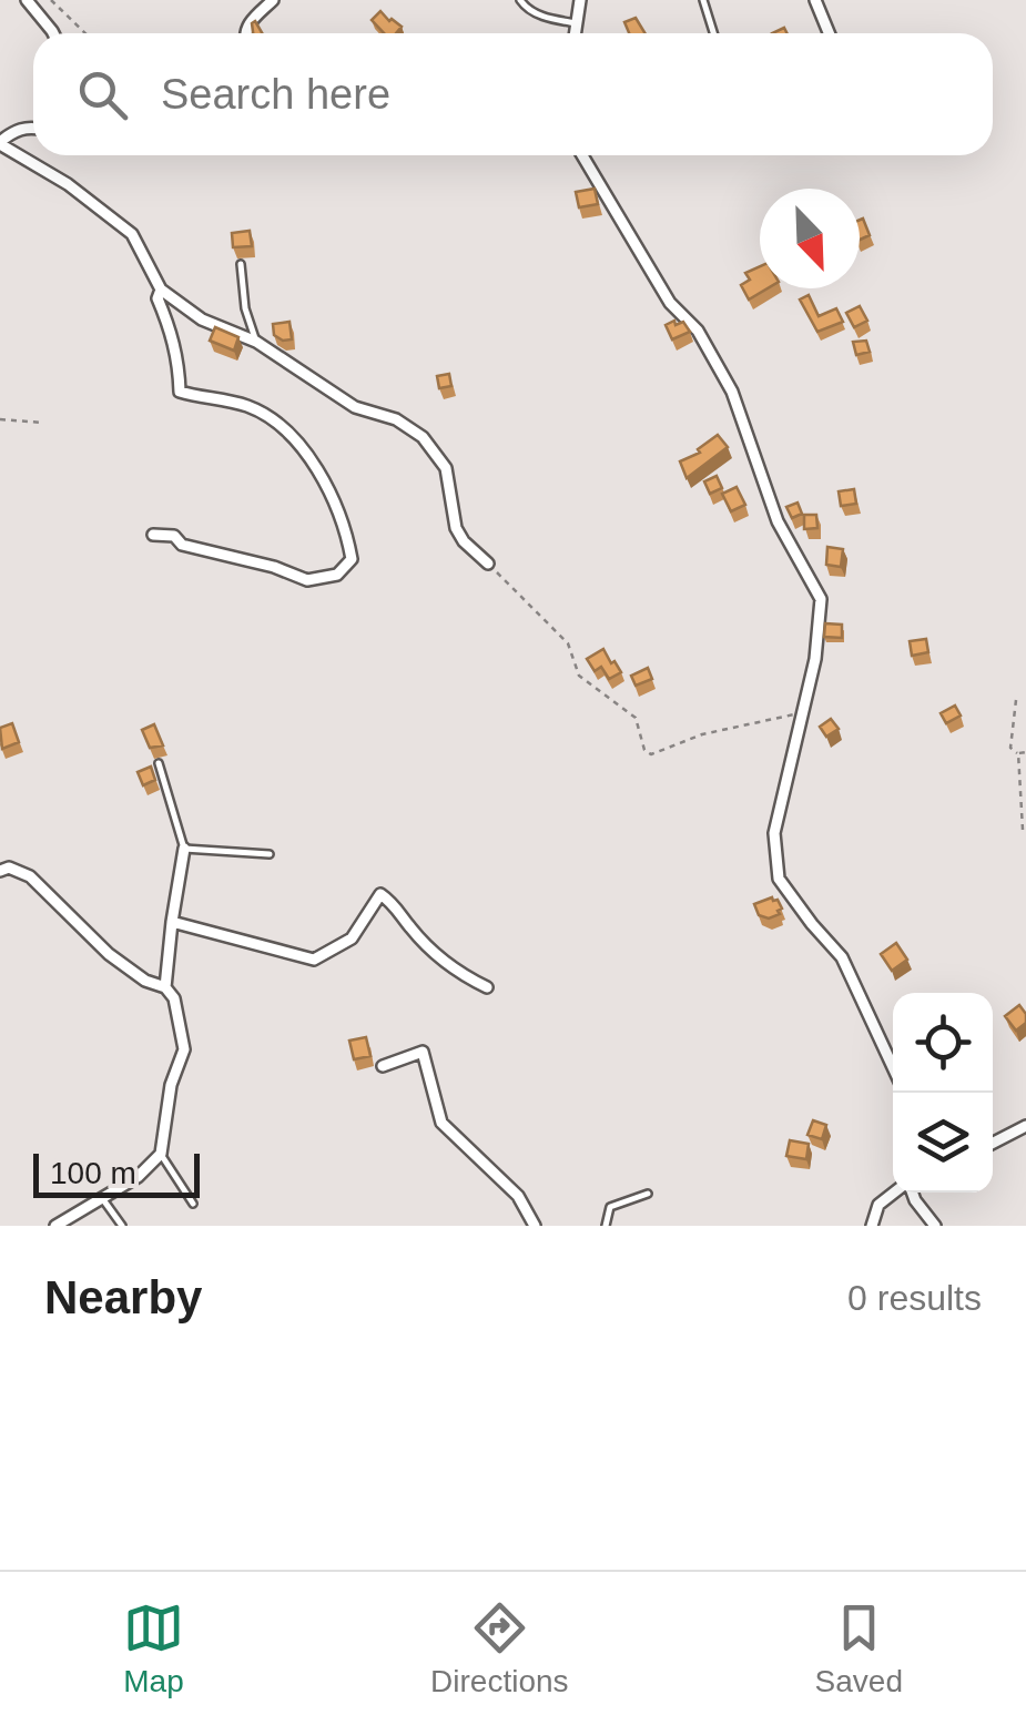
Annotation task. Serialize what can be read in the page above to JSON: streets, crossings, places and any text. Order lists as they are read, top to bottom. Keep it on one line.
{"scale_bar":"100 m","north":"bottom right","page":{"search":"Search here","scale":"100 m","heading":["Nearby","0 results"],"nav":["Map","Directions","Saved"]}}
